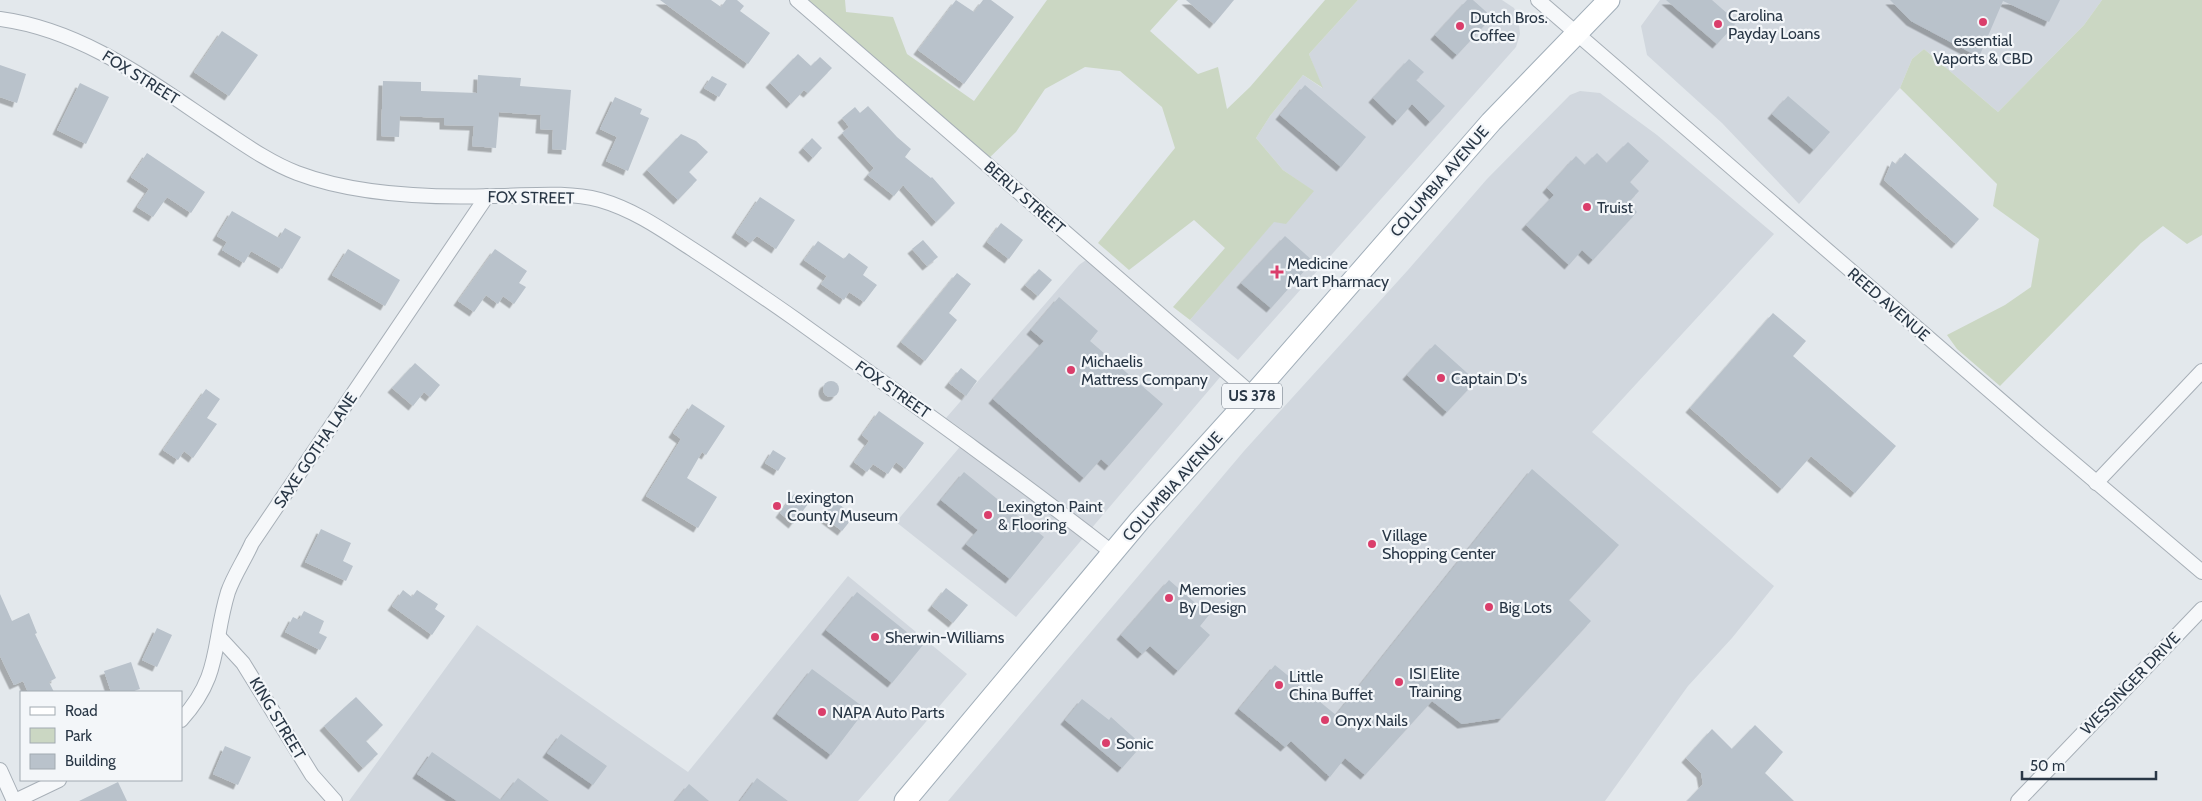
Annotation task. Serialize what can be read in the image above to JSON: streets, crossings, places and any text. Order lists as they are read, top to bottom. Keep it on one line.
{"streets":{"main road":["COLUMBIA AVENUE","US 378"],"street":["FOX STREET","BERLY STREET","REED AVENUE","SAXE GOTHA LANE","WESSINGER DRIVE","KING STREET"]},"crossings":[["FOX STREET","COLUMBIA AVENUE"],["FOX STREET","SAXE GOTHA LANE"],["COLUMBIA AVENUE","BERLY STREET"],["COLUMBIA AVENUE","REED AVENUE"],["SAXE GOTHA LANE","KING STREET"]],"places":{"other":["essential Vaports & CBD","Carolina Payday Loans","Dutch Bros. Coffee","Truist","Michaelis Mattress Company","Captain D's","Lexington County Museum","Lexington Paint & Flooring","Village Shopping Center","Memories By Design","Big Lots","Sherwin-Williams","ISI Elite Training","Little China Buffet","NAPA Auto Parts","Onyx Nails","Sonic"],"health":["Medicine Mart Pharmacy"]},"legend":["Road","Park","Building"],"scale_bar":"50 m"}
